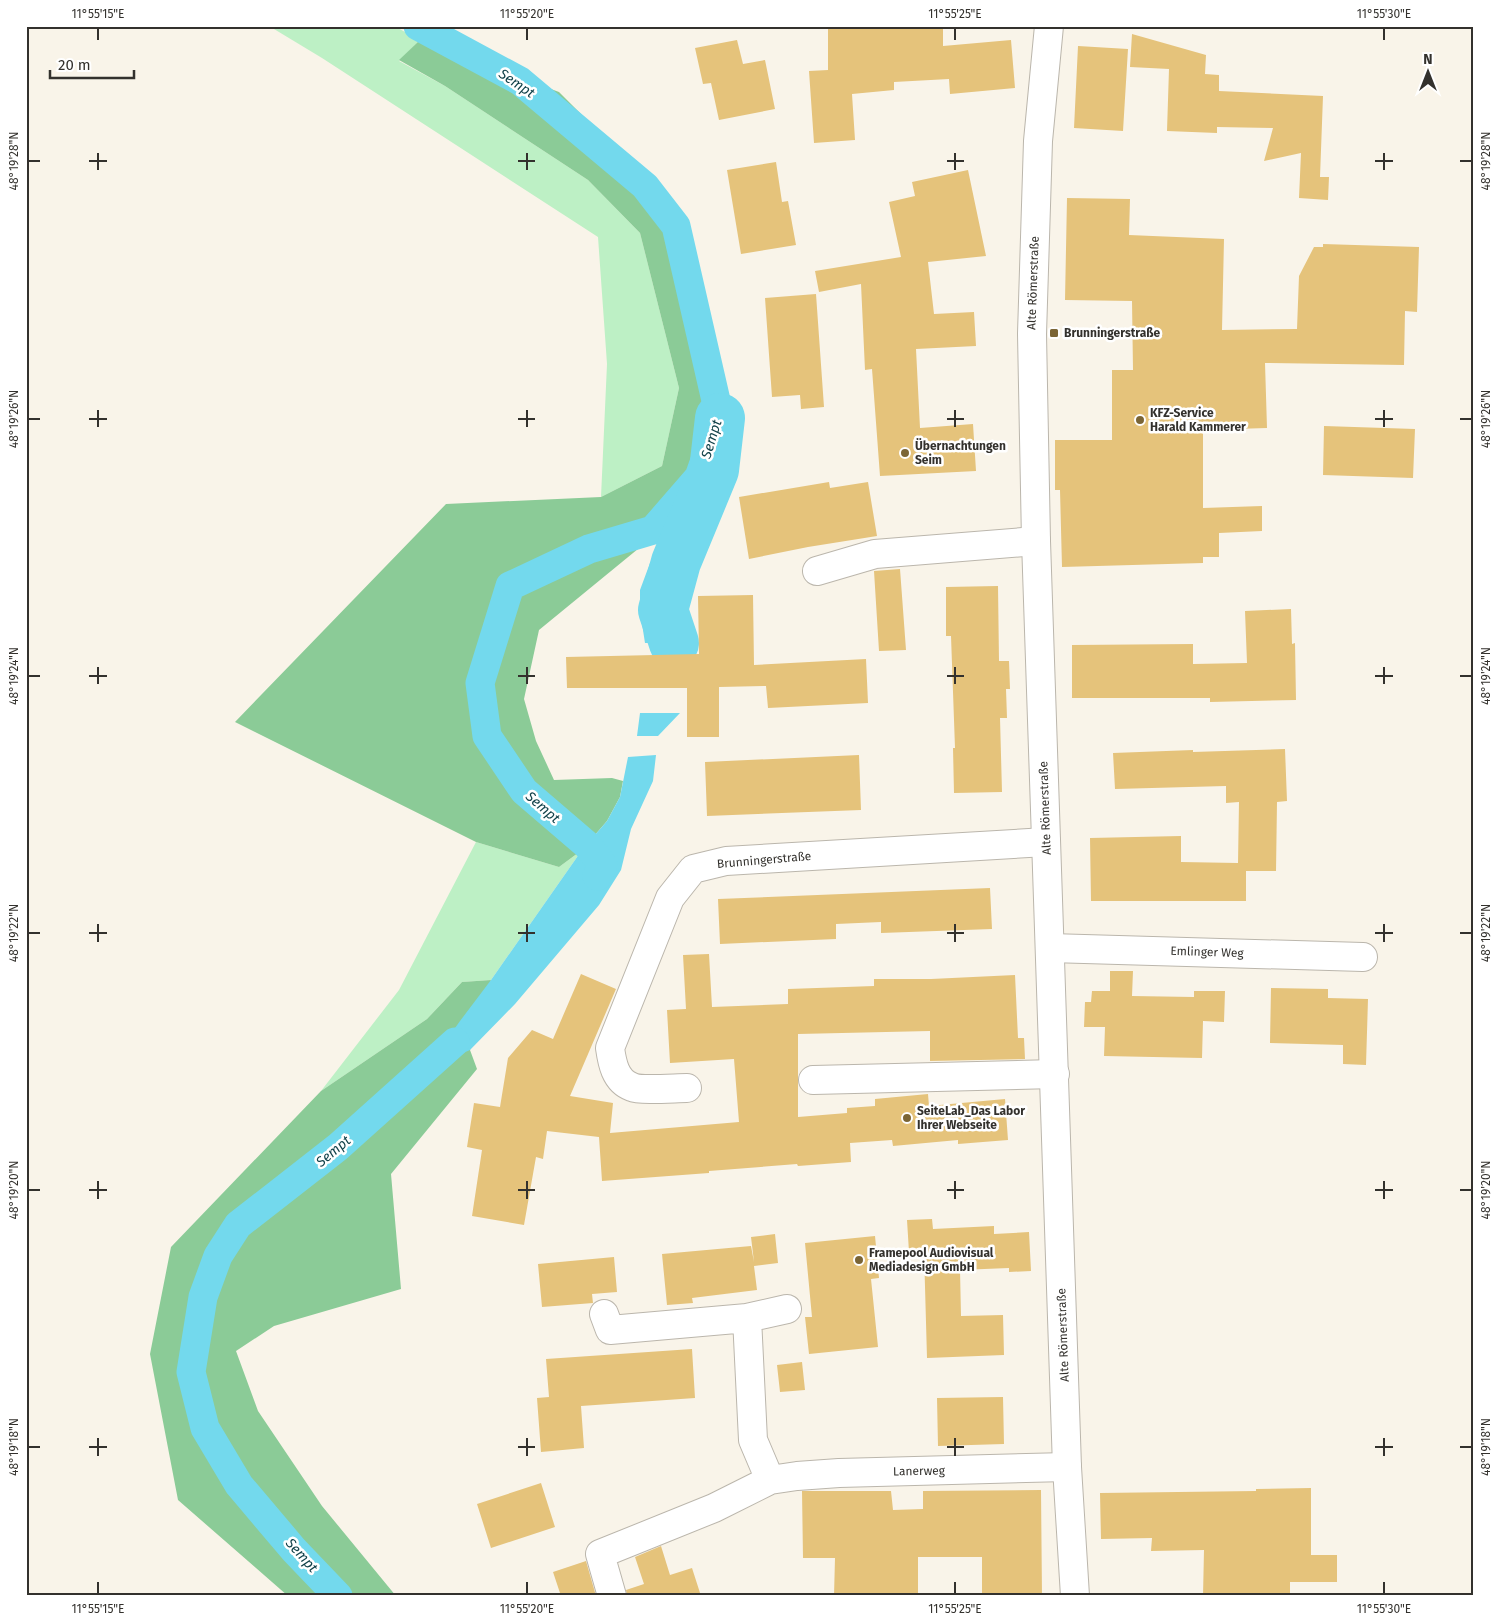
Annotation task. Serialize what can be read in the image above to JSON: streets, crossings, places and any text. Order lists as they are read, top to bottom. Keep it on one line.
{"streets":{"street":["Alte Römerstraße","Brunningerstraße","Emlinger Weg","Lanerweg"]},"crossings":[["Alte Römerstraße","Brunningerstraße"],["Alte Römerstraße","Emlinger Weg"],["Alte Römerstraße","Lanerweg"]],"water":["Sempt"],"places":{"transit":["Brunningerstraße"],"other":["KFZ-Service Harald Kammerer","Übernachtungen Seim","SeiteLab_Das Labor Ihrer Webseite","Framepool Audiovisual Mediadesign GmbH"]},"scale_bar":"20 m","north":"top","coordinates":["11°55'15\"E","11°55'20\"E","11°55'25\"E","11°55'30\"E","48°19'28\"N","48°19'26\"N","48°19'24\"N","48°19'22\"N","48°19'20\"N","48°19'18\"N"]}
